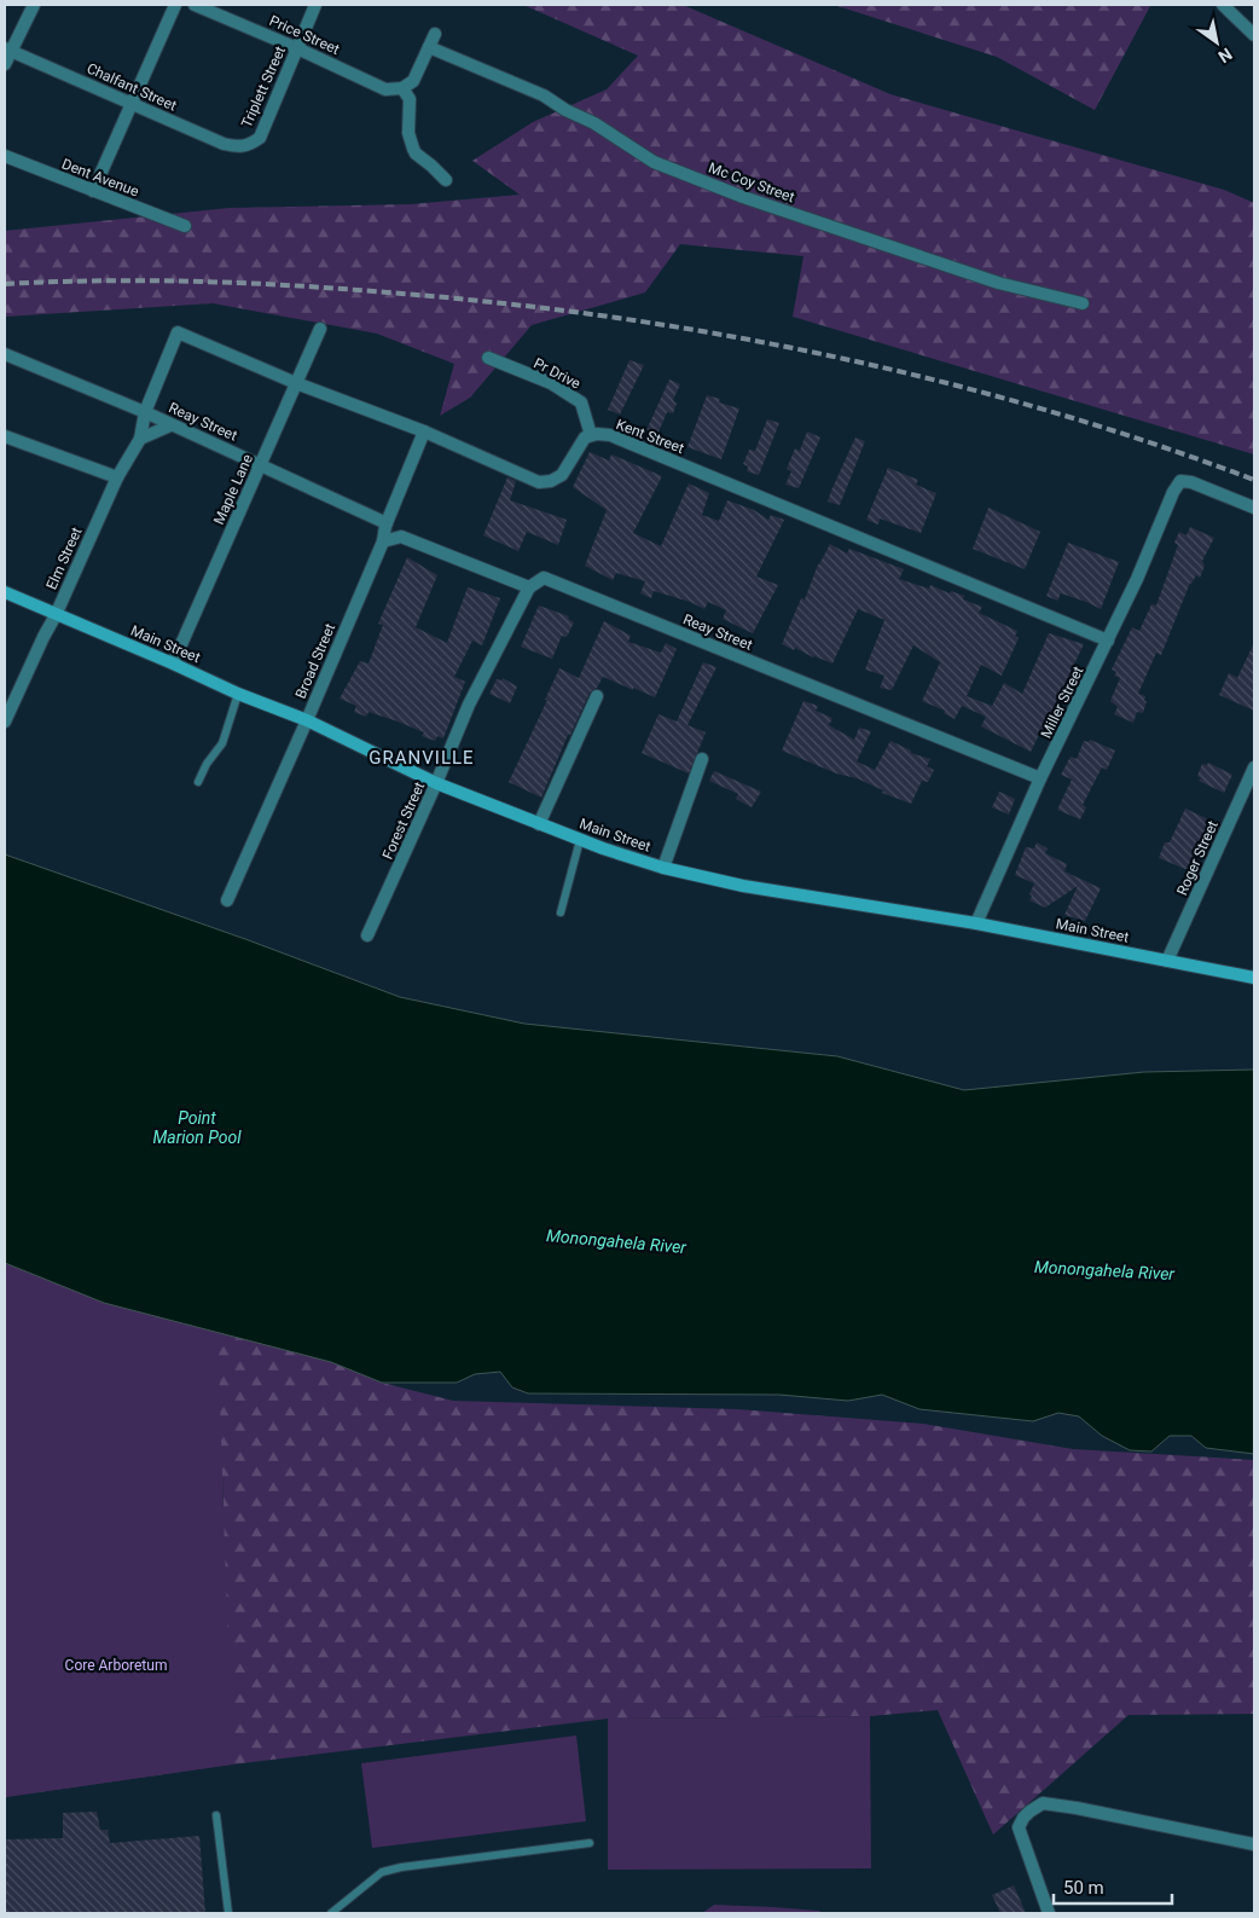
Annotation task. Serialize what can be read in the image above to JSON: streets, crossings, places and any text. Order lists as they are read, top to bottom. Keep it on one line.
{"streets":{"main road":["Main Street"],"street":["Price Street","Chalfant Street","Triplett Street","Dent Avenue","Mc Coy Street","Pr Drive","Reay Street","Kent Street","Maple Lane","Elm Street","Broad Street","Miller Street","Forest Street","Roger Street"]},"crossings":[["Price Street","Triplett Street"],["Chalfant Street","Triplett Street"],["Pr Drive","Kent Street"],["Reay Street","Maple Lane"],["Reay Street","Broad Street"],["Reay Street","Miller Street"],["Reay Street","Forest Street"],["Kent Street","Miller Street"],["Maple Lane","Main Street"],["Elm Street","Main Street"],["Main Street","Broad Street"],["Main Street","Miller Street"],["Main Street","Forest Street"],["Main Street","Roger Street"]],"districts":["GRANVILLE"],"water":["Point Marion Pool","Monongahela River"],"parks":["Core Arboretum"],"scale_bar":"50 m","north":"bottom right"}
